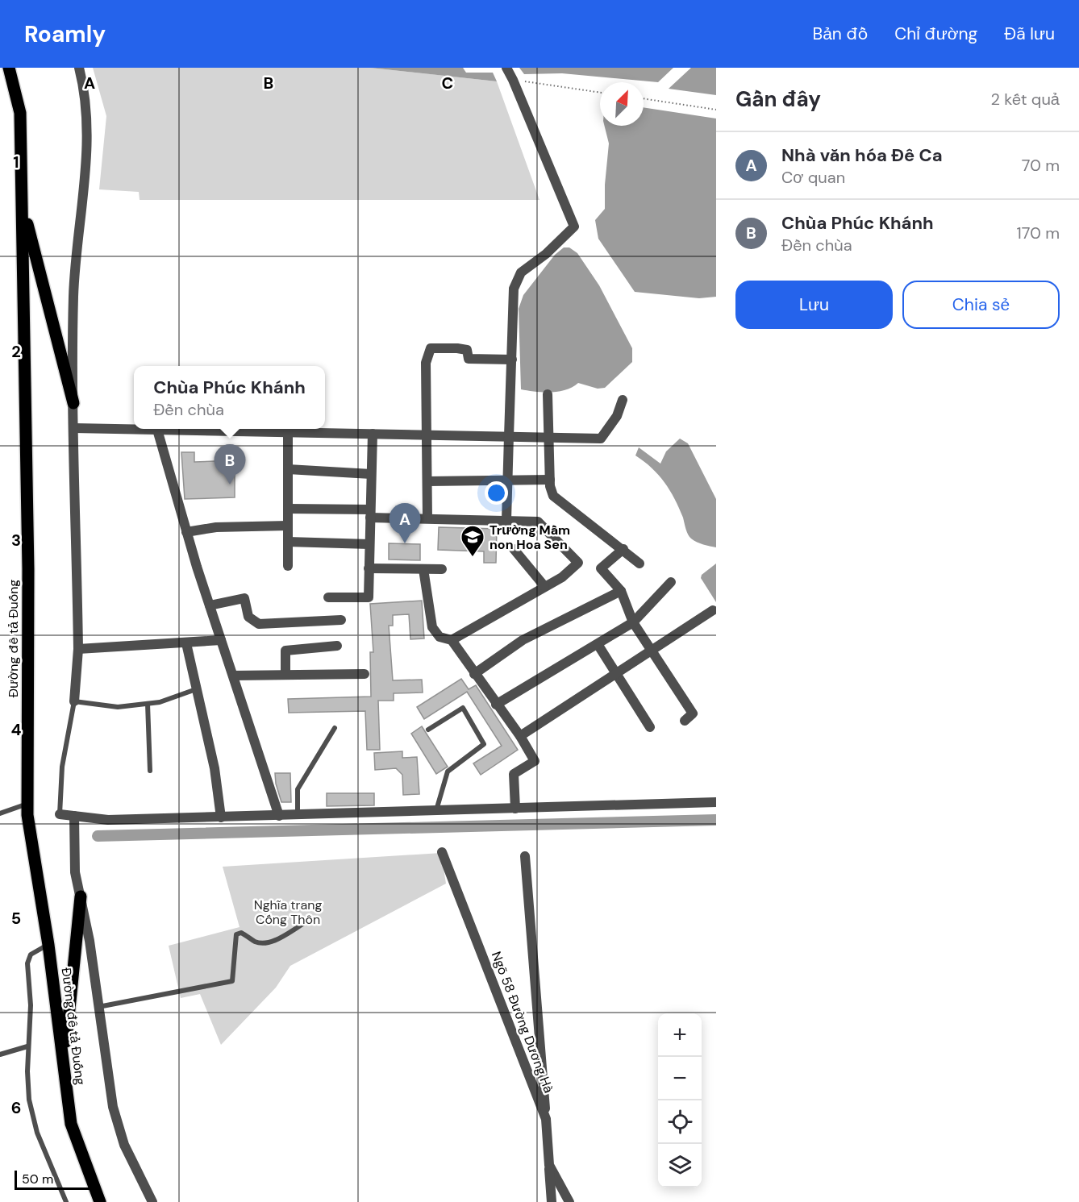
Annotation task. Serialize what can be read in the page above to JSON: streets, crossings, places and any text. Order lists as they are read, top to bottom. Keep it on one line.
{"streets":{"main road":["Đường đê tả Đuống"],"street":["Ngõ 58 Đường Dương Hà"]},"parks":["Nghĩa trang Cống Thôn"],"places":{"school or university":["Trường Mầm non Hoa Sen"]},"scale_bar":"50 m","north":"top right","page":{"header":"Roamly","nav":["Bản đồ","Chỉ đường","Đã lưu"],"heading":["Gần đây","2 kết quả"],"list":[{"mark":"A","name":"Nhà văn hóa Đê Ca","note":"Cơ quan","value":"70 m"},{"mark":"B","name":"Chùa Phúc Khánh","note":"Đền chùa","value":"170 m"}],"buttons":["Lưu","Chia sẻ"],"popup":["Chùa Phúc Khánh","Đền chùa"],"pins":["B","A"],"map_buttons":["+","−"],"scale":"50 m"},"grid":{"columns":["A","B","C"],"rows":["1","2","3","4","5","6"]}}
